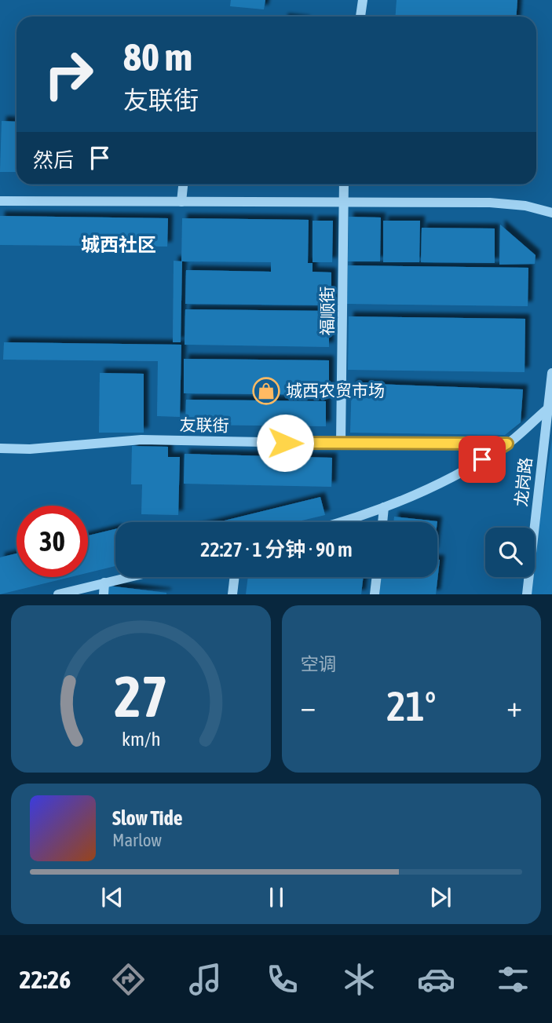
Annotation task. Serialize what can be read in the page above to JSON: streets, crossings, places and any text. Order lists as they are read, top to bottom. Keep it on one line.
{"streets":{"street":["福顺街","友联街","龙岗路"]},"crossings":[["福顺街","友联街"]],"districts":["城西社区"],"places":{"shop":["城西农贸市场"]},"page":{"turn":["80 m","友联街"],"then":"然后","limit":"30","trip":"22:27 · 1 分钟 · 90 m","tile":"空调","heat":["−","21°","+"],"song":["Slow Tide","Marlow"],"tabs":"22:26","gauge":["27","km/h"]}}
